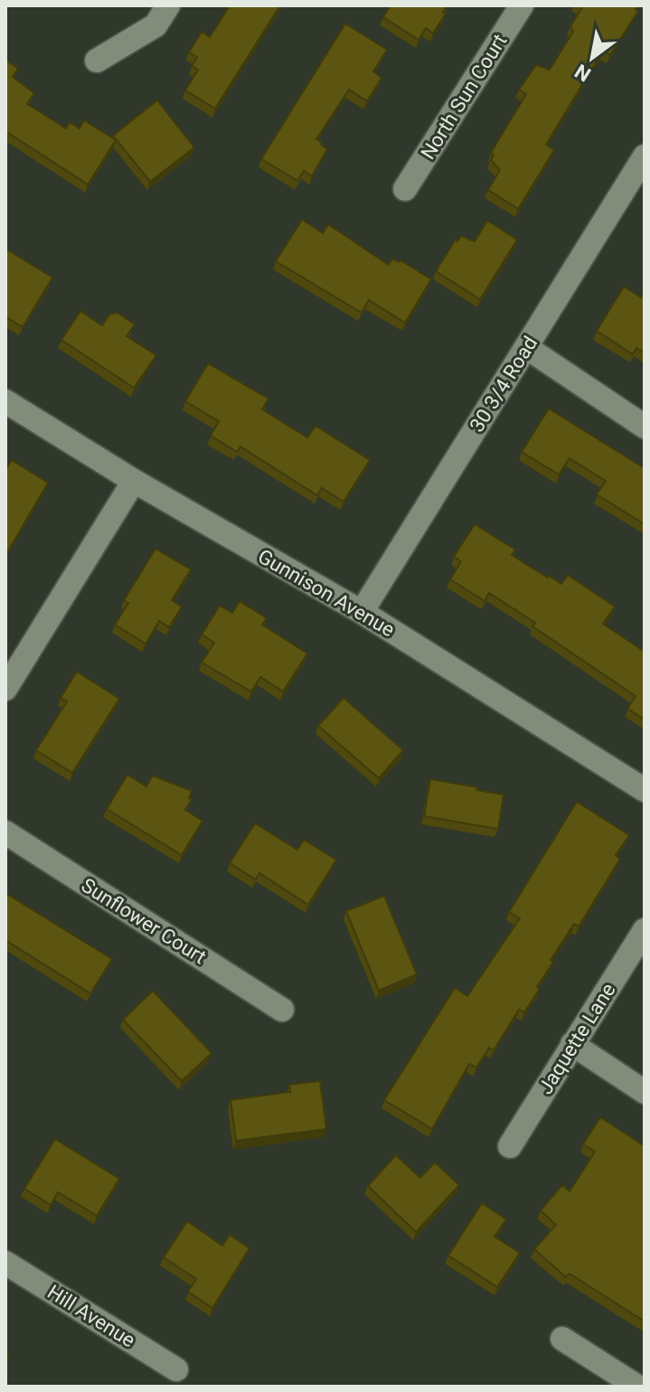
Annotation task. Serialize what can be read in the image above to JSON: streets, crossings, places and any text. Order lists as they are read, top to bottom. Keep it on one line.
{"streets":{"street":["North Sun Court","30 3/4 Road","Gunnison Avenue","Sunflower Court","Jaquette Lane","Hill Avenue"]},"crossings":[["30 3/4 Road","Gunnison Avenue"]],"north":"bottom left"}
